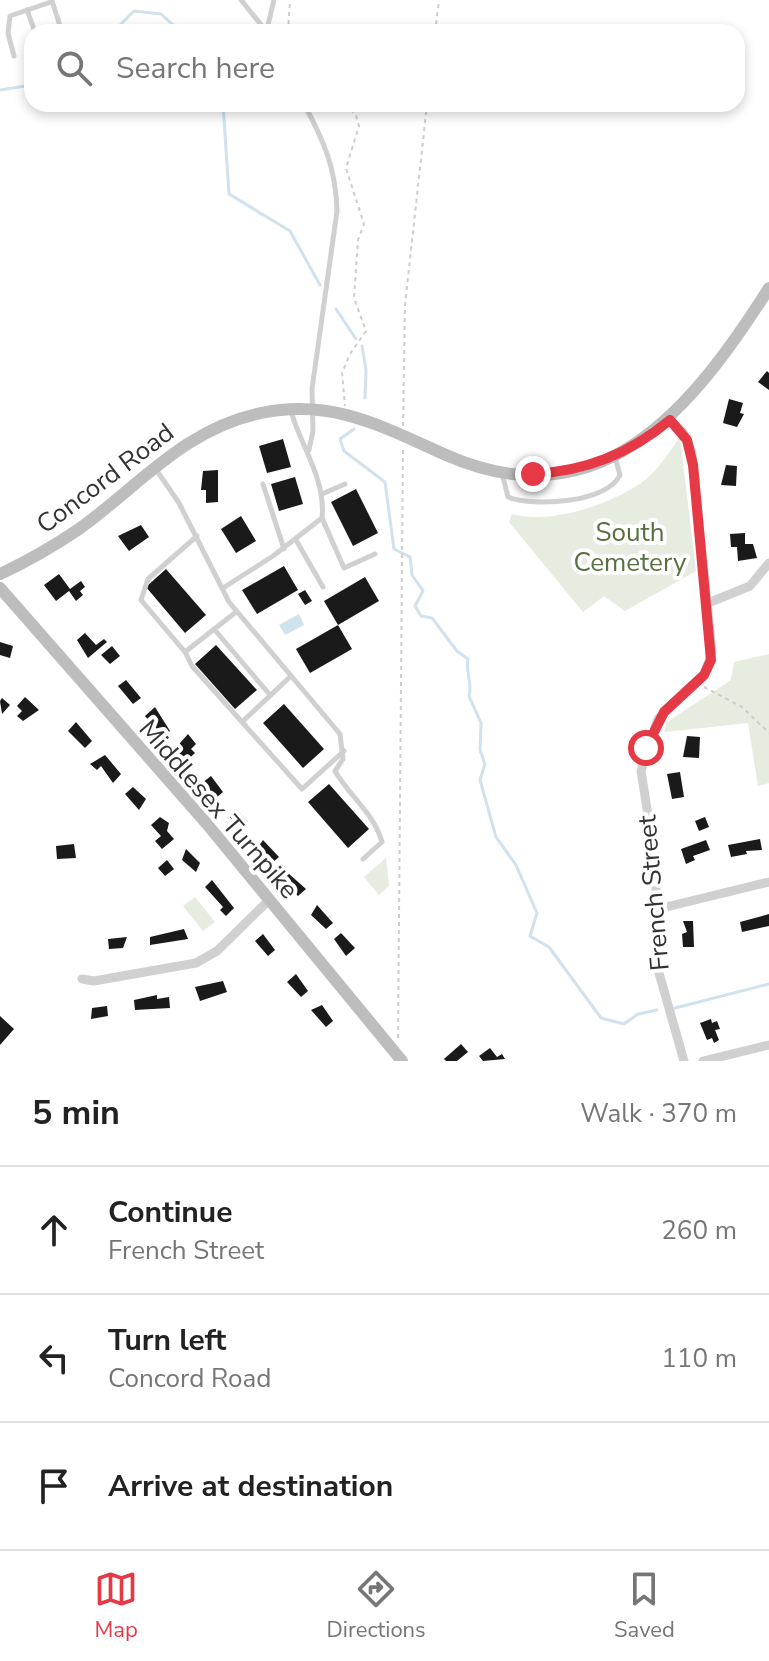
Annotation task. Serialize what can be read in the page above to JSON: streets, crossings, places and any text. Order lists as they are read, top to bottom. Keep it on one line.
{"streets":{"main road":["Concord Road","Middlesex Turnpike"],"street":["French Street"]},"crossings":[["Concord Road","French Street"]],"parks":["South Cemetery"],"page":{"search":"Search here","heading":["5 min","Walk · 370 m"],"list":[["Continue","French Street","260 m"],["Turn left","Concord Road","110 m"],"Arrive at destination"],"nav":["Map","Directions","Saved"]}}
